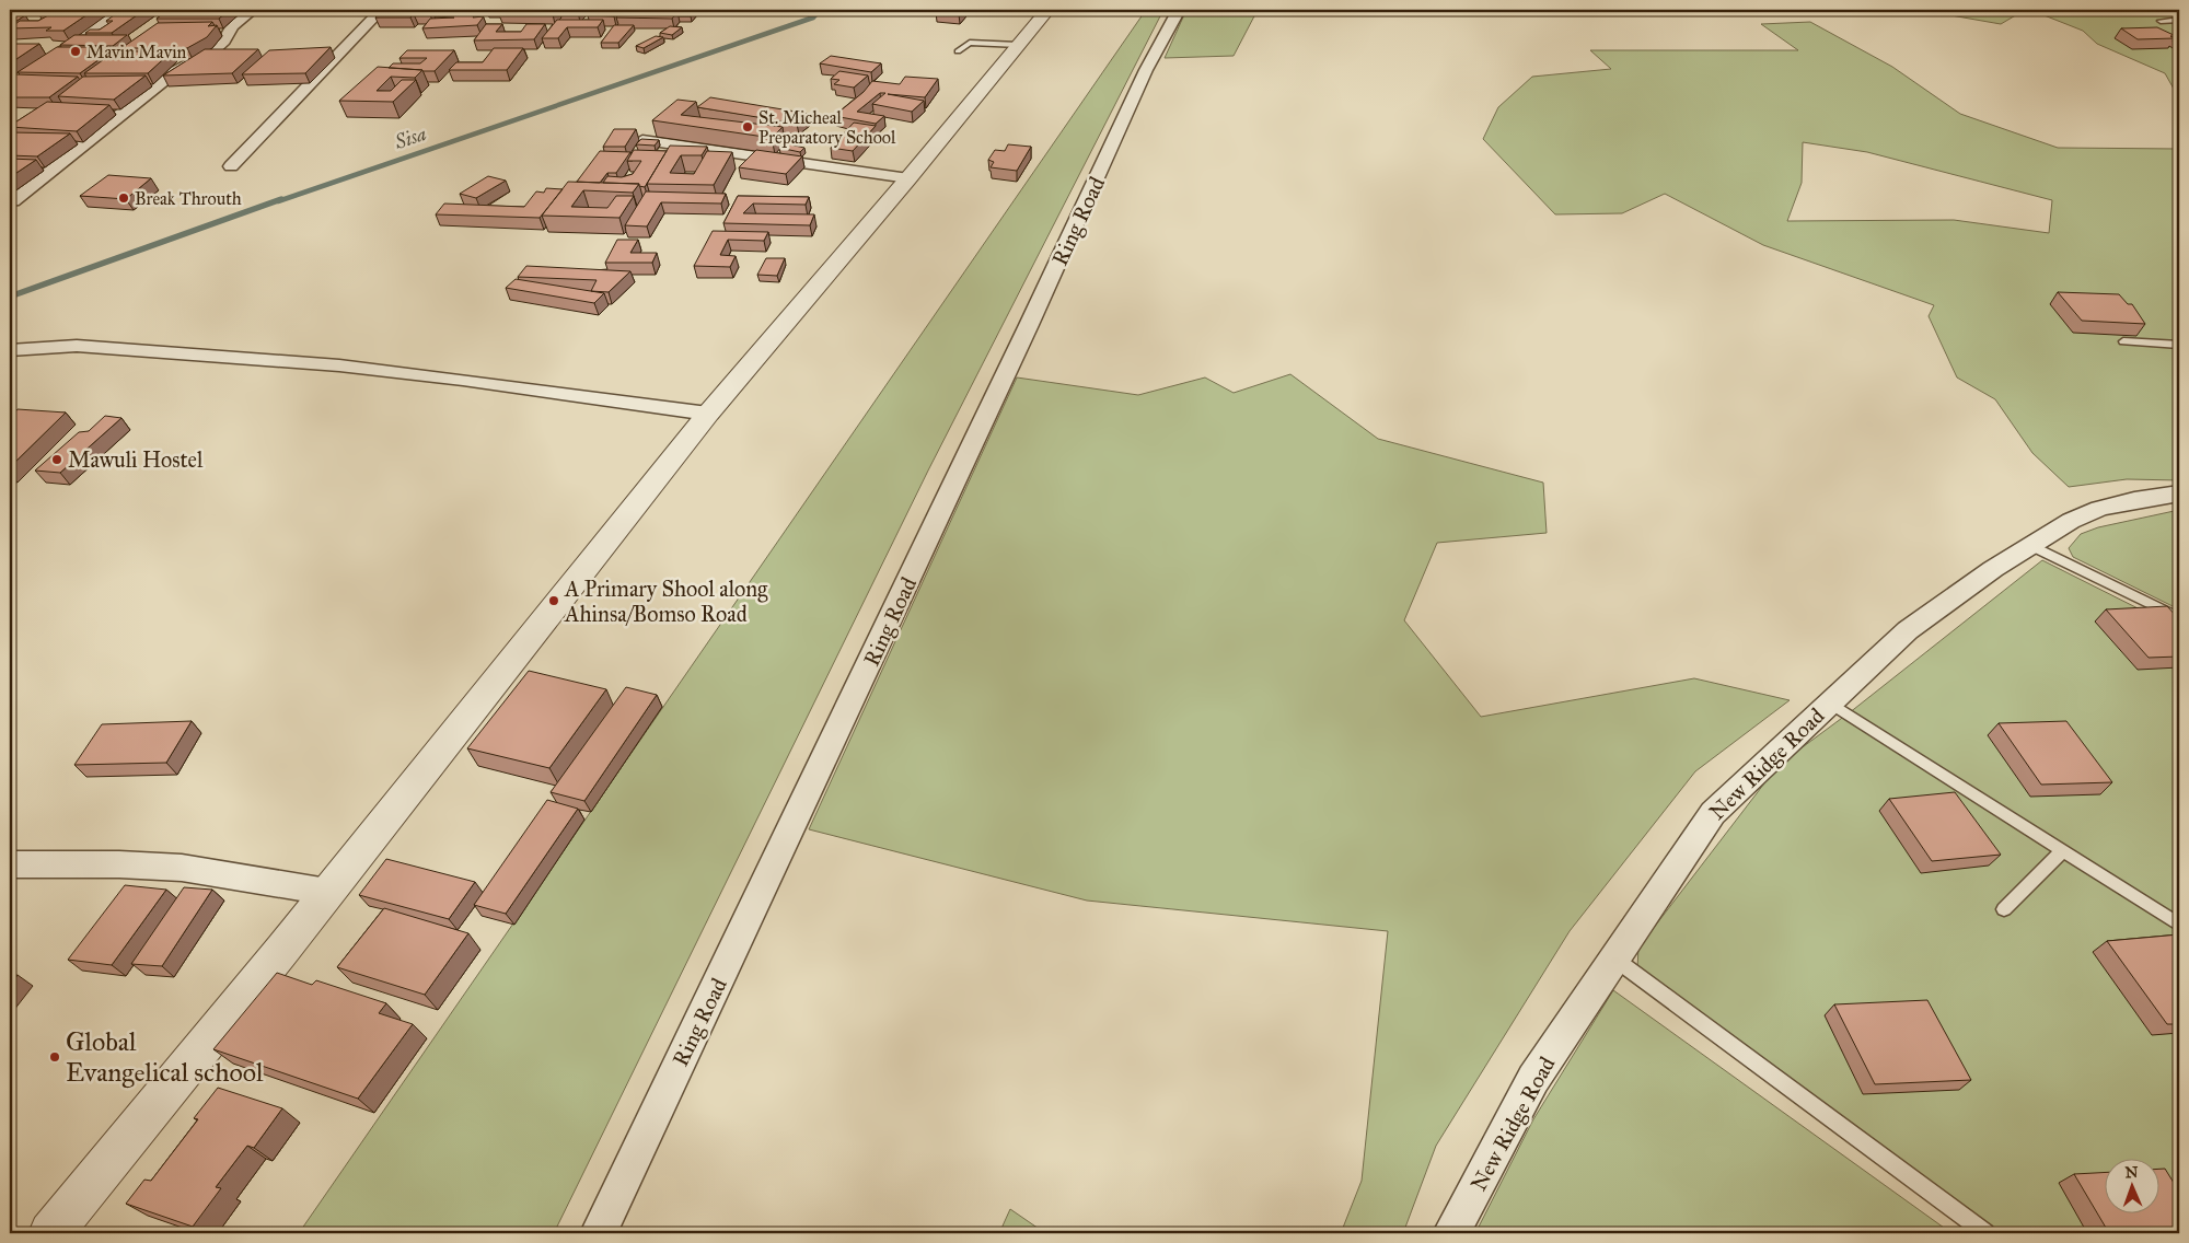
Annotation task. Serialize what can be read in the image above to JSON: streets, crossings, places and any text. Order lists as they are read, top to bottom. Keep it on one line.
{"streets":{"street":["Ring Road","New Ridge Road"]},"water":["Sisa"],"places":["Mavin Mavin","St. Micheal Preparatory School","Break Throuth","Mawuli Hostel","A Primary Shool along Ahinsa/Bomso Road","Global Evangelical school"],"north":"top"}
